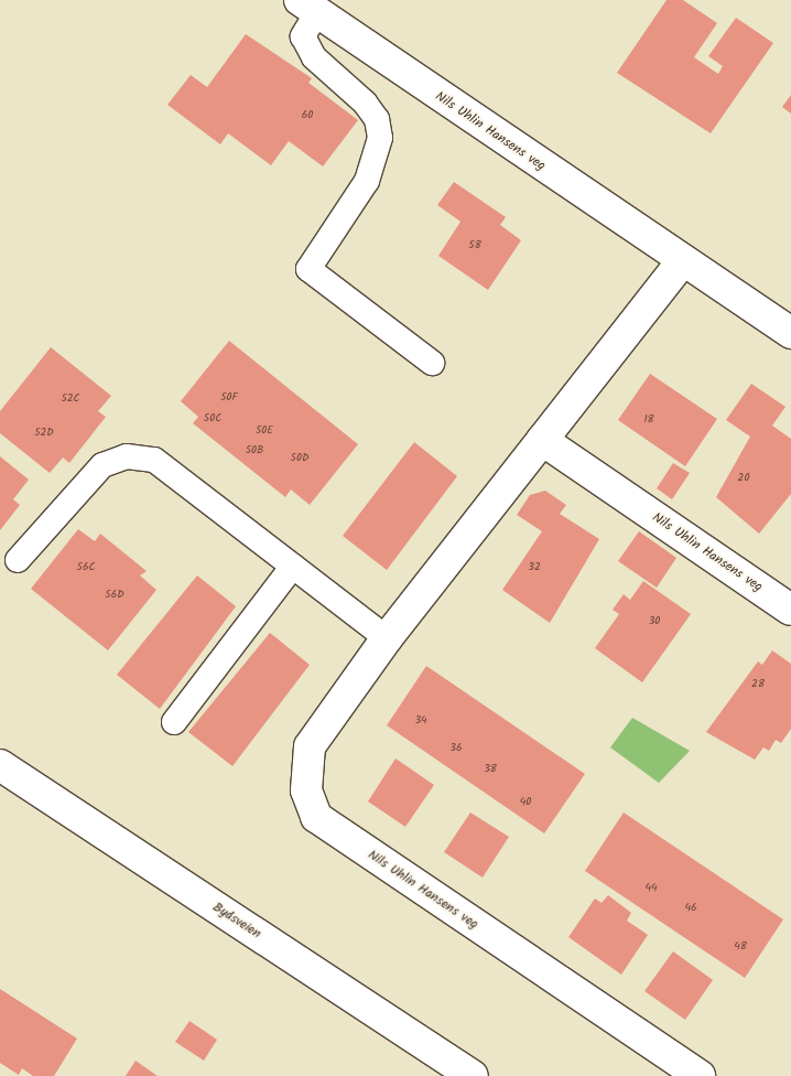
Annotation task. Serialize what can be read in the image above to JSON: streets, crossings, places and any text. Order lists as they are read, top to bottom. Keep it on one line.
{"streets":{"street":["Nils Uhlin Hansens veg","Byåsveien"]},"house_numbers":["60","58","50F","52C","50C","18","50E","52D","50B","50D","20","56C","32","56D","30","28","34","36","38","40","44","46","48"]}
